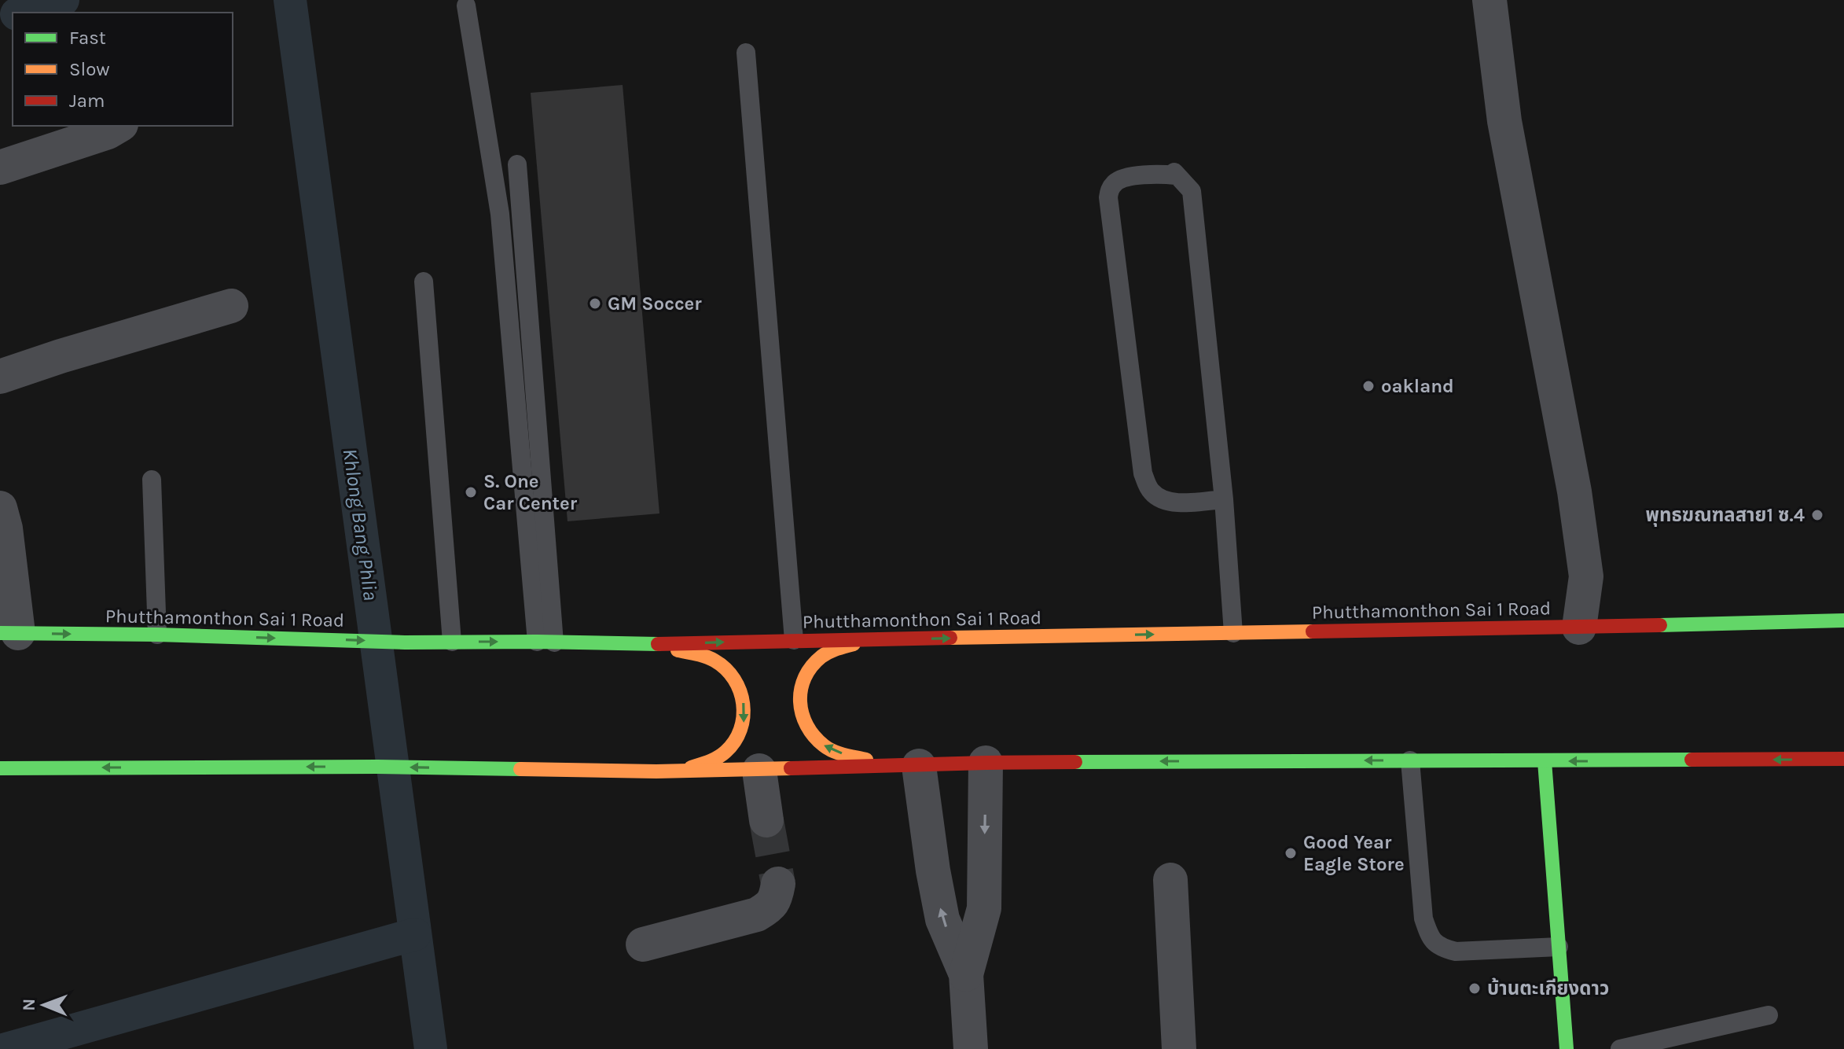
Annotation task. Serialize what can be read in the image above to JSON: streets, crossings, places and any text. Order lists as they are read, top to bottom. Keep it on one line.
{"streets":{"main road":["Phutthamonthon Sai 1 Road"]},"water":["Khlong Bang Phlia"],"places":["GM Soccer","oakland","S. One Car Center","พุทธฆณฑลสาย1 ซ.4","Good Year Eagle Store","บ้านตะเกียงดาว"],"legend":["Fast","Slow","Jam"],"north":"left"}
